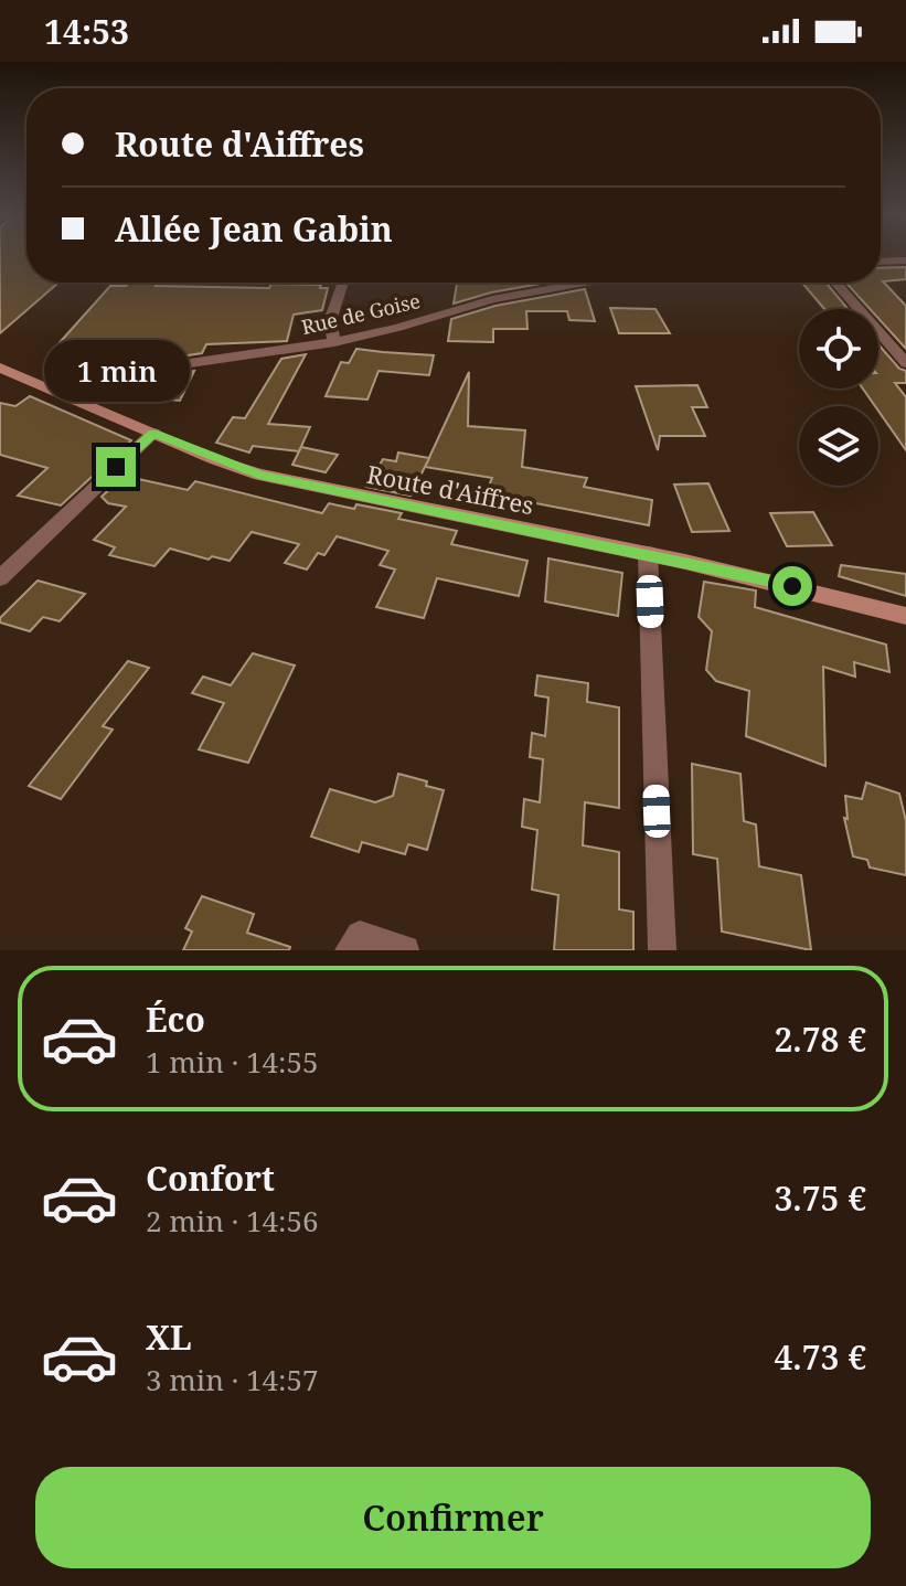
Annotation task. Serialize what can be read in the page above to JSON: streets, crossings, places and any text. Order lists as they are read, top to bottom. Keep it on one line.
{"streets":{"main road":["Route d'Aiffres"],"street":["Rue de Goise"]},"crossings":[["Rue de Goise","Route d'Aiffres"]],"page":{"status":"14:53","banner":["Route d'Aiffres","Allée Jean Gabin"],"bubble":"1 min","list":[{"name":"Éco","note":"1 min · 14:55","value":"2.78 €"},{"name":"Confort","note":"2 min · 14:56","value":"3.75 €"},{"name":"XL","note":"3 min · 14:57","value":"4.73 €"}],"buttons":"Confirmer"}}
